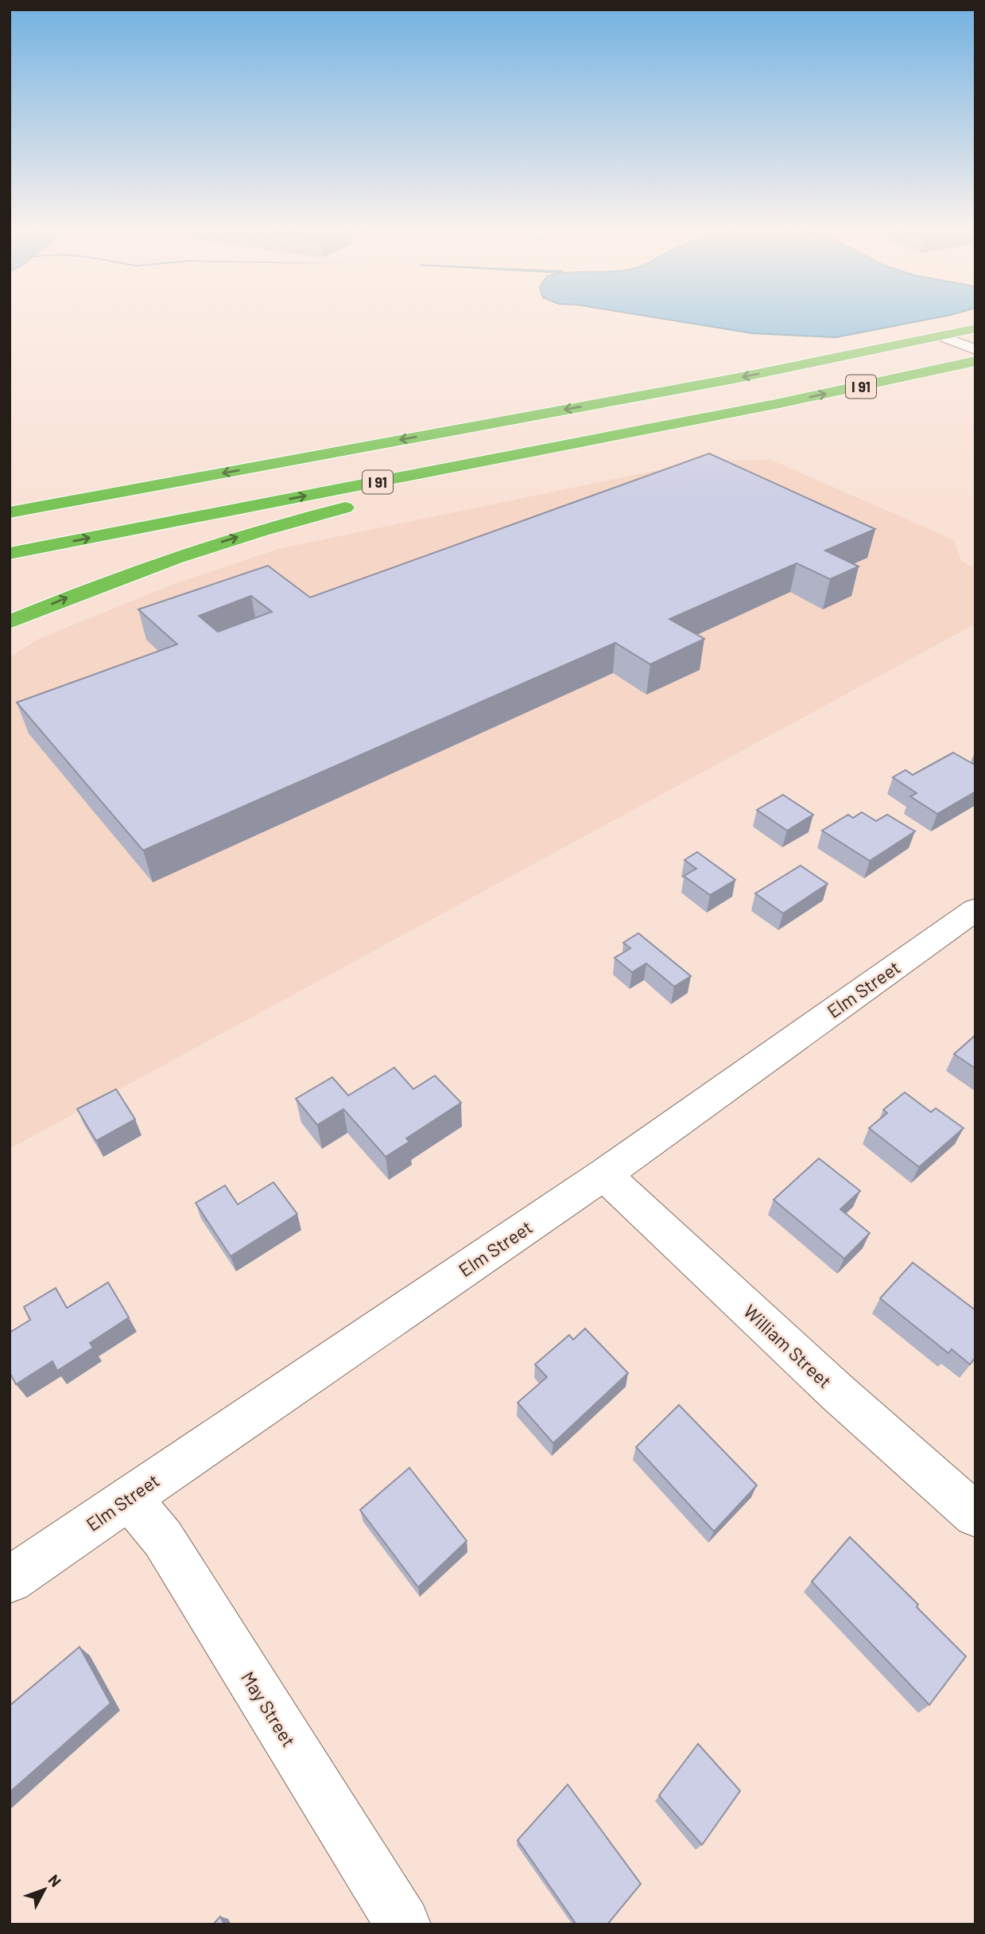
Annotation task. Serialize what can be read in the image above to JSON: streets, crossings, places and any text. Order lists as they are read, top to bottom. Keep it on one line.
{"streets":{"highway":["I 91"],"street":["Elm Street","William Street","May Street"]},"crossings":[["Elm Street","William Street"],["Elm Street","May Street"]],"north":"top right"}
